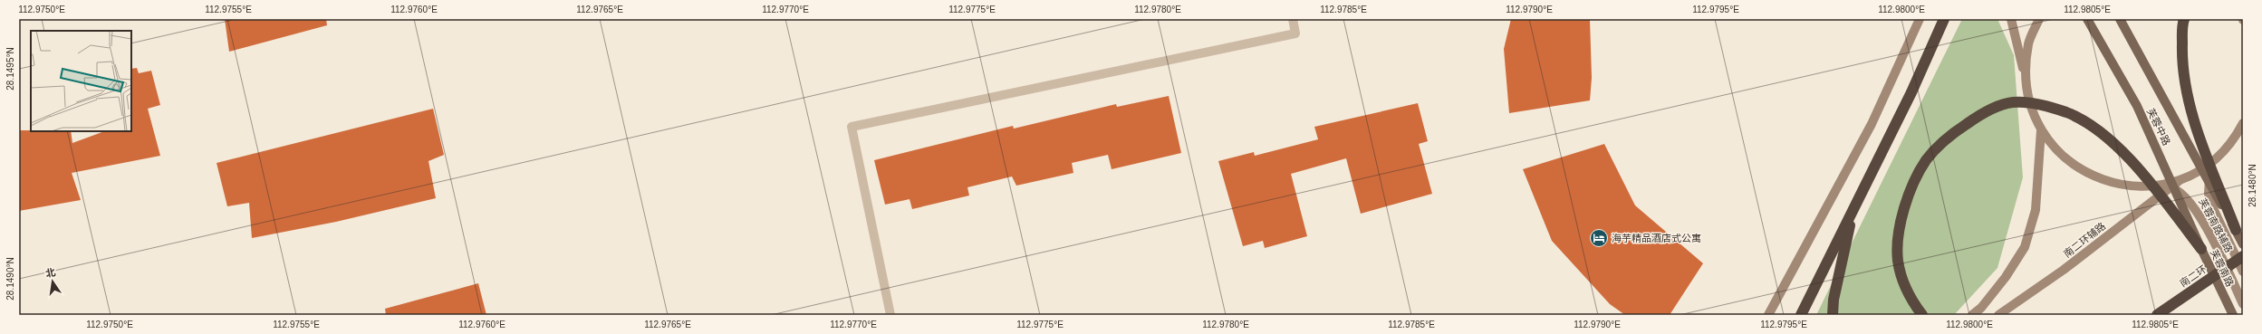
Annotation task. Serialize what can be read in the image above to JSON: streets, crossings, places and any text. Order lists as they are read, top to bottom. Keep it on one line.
{"streets":{"highway":["南二环"],"main road":["芙蓉中路","芙蓉南路"],"street":["芙蓉南路辅路","南二环辅路"]},"crossings":[["芙蓉中路","芙蓉南路"],["芙蓉南路辅路","南二环辅路"]],"places":{"hotel":["海芋精品酒店式公寓"]},"north":"top","coordinates":["112.9750°E","112.9755°E","112.9760°E","112.9765°E","112.9770°E","112.9775°E","112.9780°E","112.9785°E","112.9790°E","112.9795°E","112.9800°E","112.9805°E","28.1495°N","28.1480°N","28.1490°N"]}
